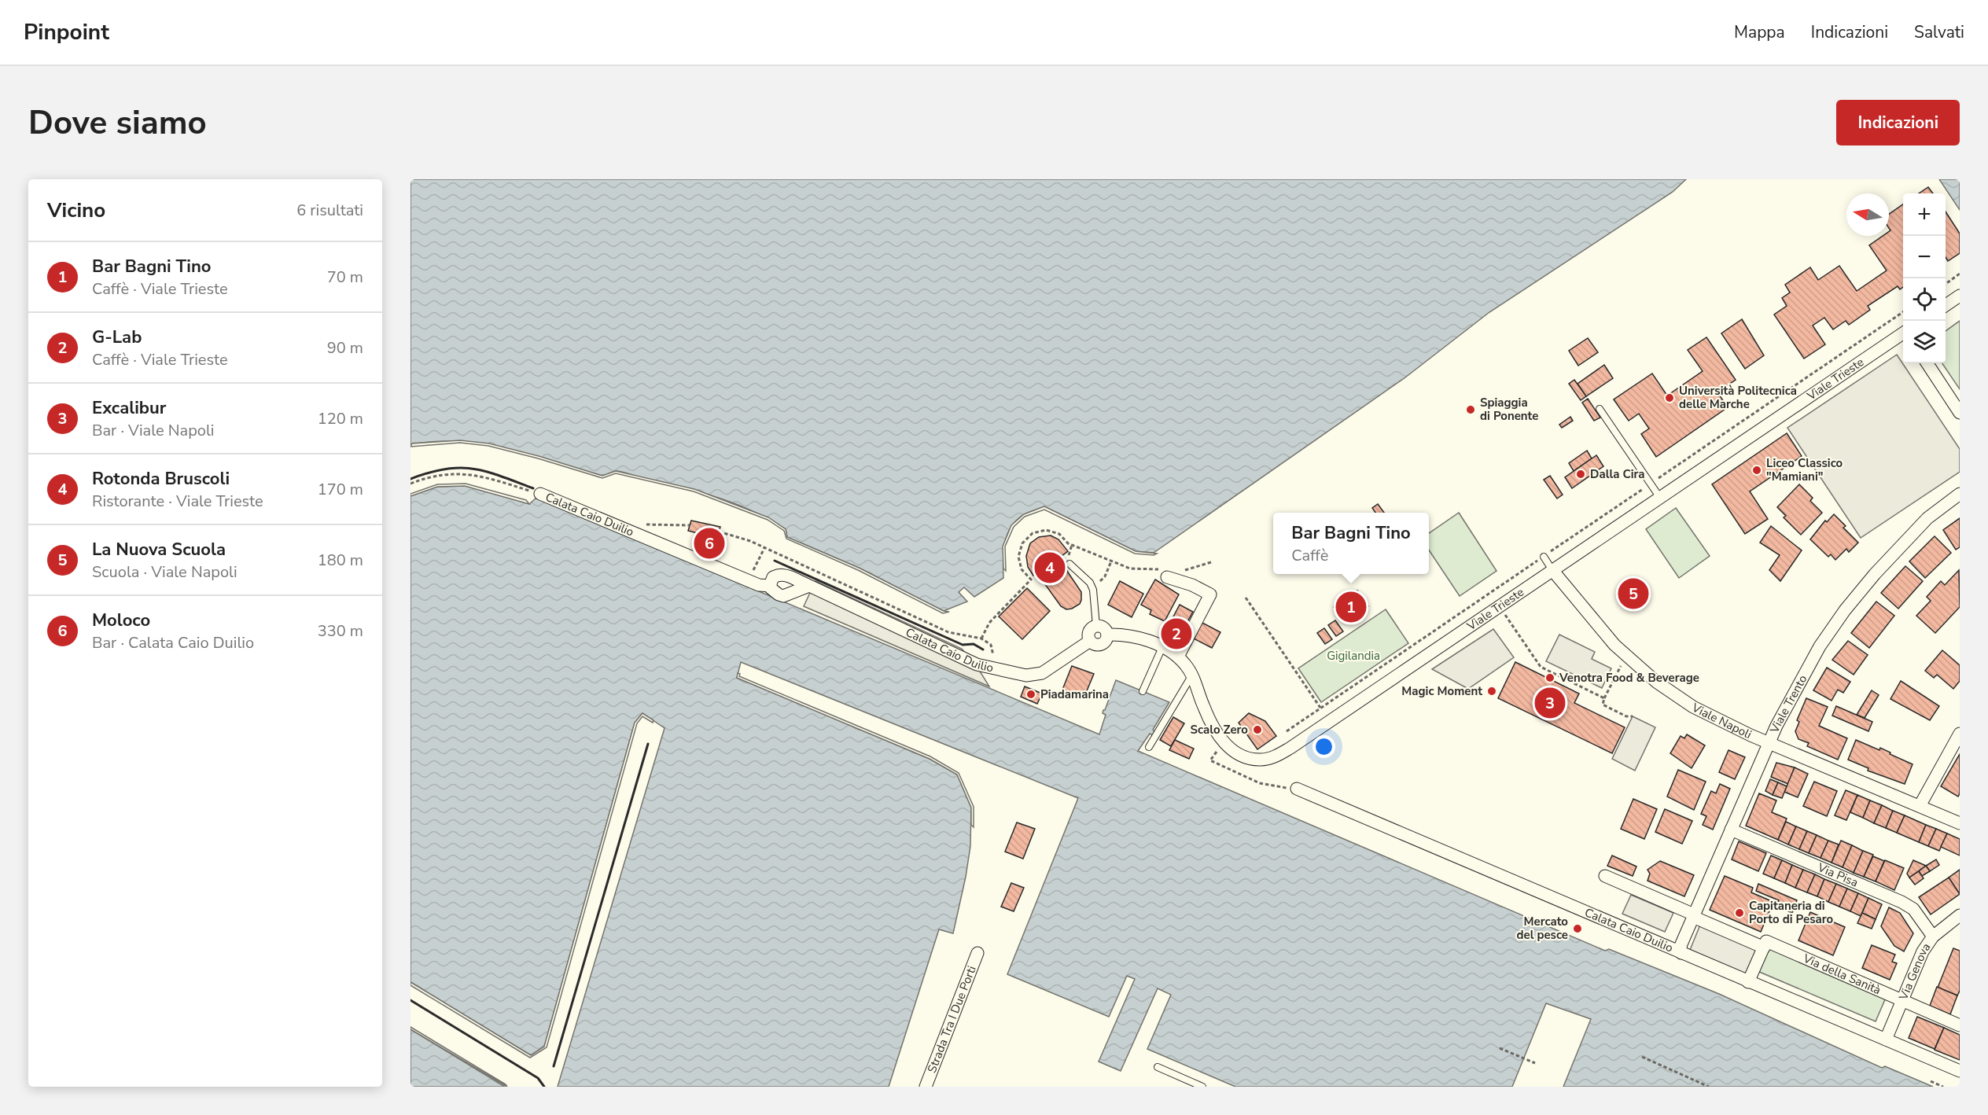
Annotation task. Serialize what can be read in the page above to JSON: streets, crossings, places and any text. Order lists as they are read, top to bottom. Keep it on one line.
{"streets":{"street":["Viale Trieste","Calata Caio Duilio","Viale Trento","Viale Napoli","Via Pisa","Via Genova","Via della Sanità","Strada Tra I Due Porti"]},"crossings":[["Viale Trieste","Calata Caio Duilio"],["Viale Trieste","Viale Napoli"],["Calata Caio Duilio","Viale Trento"],["Calata Caio Duilio","Via Genova"],["Viale Trento","Viale Napoli"],["Viale Trento","Via Pisa"],["Via Pisa","Via Genova"],["Via Genova","Via della Sanità"]],"parks":["Gigilandia"],"places":["Università Politecnica delle Marche","Spiaggia di Ponente","Liceo Classico \"Mamiani\"","Dalla Cira","Venotra Food & Beverage","Magic Moment","Piadamarina","Scalo Zero","Capitaneria di Porto di Pesaro","Mercato del pesce"],"north":"left","page":{"header":"Pinpoint","nav":["Mappa","Indicazioni","Salvati"],"buttons":"Indicazioni","title":"Dove siamo","heading":["Vicino","6 risultati"],"map_buttons":["+","−"],"list":[{"mark":"1","name":"Bar Bagni Tino","note":"Caffè · Viale Trieste","value":"70 m"},{"mark":"2","name":"G-Lab","note":"Caffè · Viale Trieste","value":"90 m"},{"mark":"3","name":"Excalibur","note":"Bar · Viale Napoli","value":"120 m"},{"mark":"4","name":"Rotonda Bruscoli","note":"Ristorante · Viale Trieste","value":"170 m"},{"mark":"5","name":"La Nuova Scuola","note":"Scuola · Viale Napoli","value":"180 m"},{"mark":"6","name":"Moloco","note":"Bar · Calata Caio Duilio","value":"330 m"}],"popup":["Bar Bagni Tino","Caffè"],"pins":["6","4","5","1","2","3"]}}
